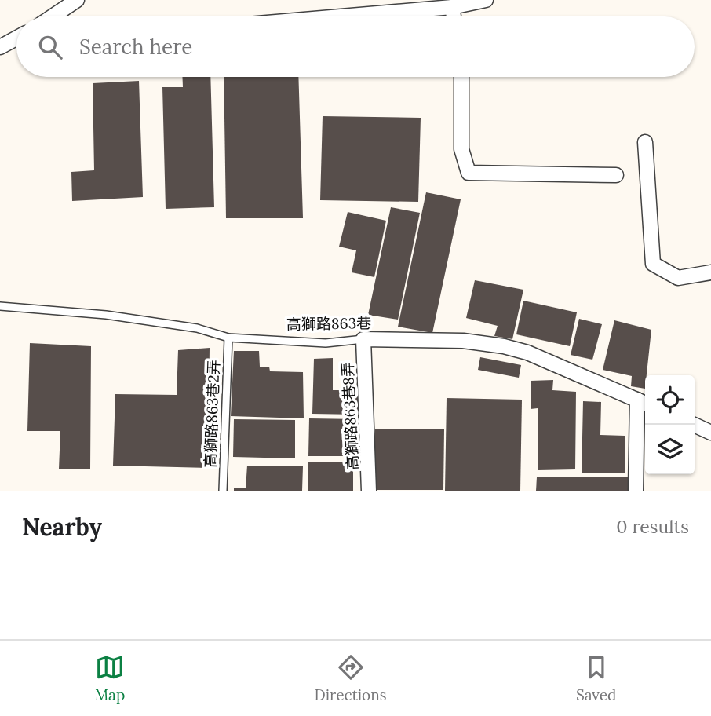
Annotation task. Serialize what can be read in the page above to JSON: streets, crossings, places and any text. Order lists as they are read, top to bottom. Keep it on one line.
{"streets":{"street":["高獅路863巷","高獅路863巷8弄"],"lane":["高獅路863巷2弄"]},"crossings":[["高獅路863巷","高獅路863巷2弄"],["高獅路863巷","高獅路863巷8弄"]],"page":{"search":"Search here","heading":["Nearby","0 results"],"nav":["Map","Directions","Saved"]}}
